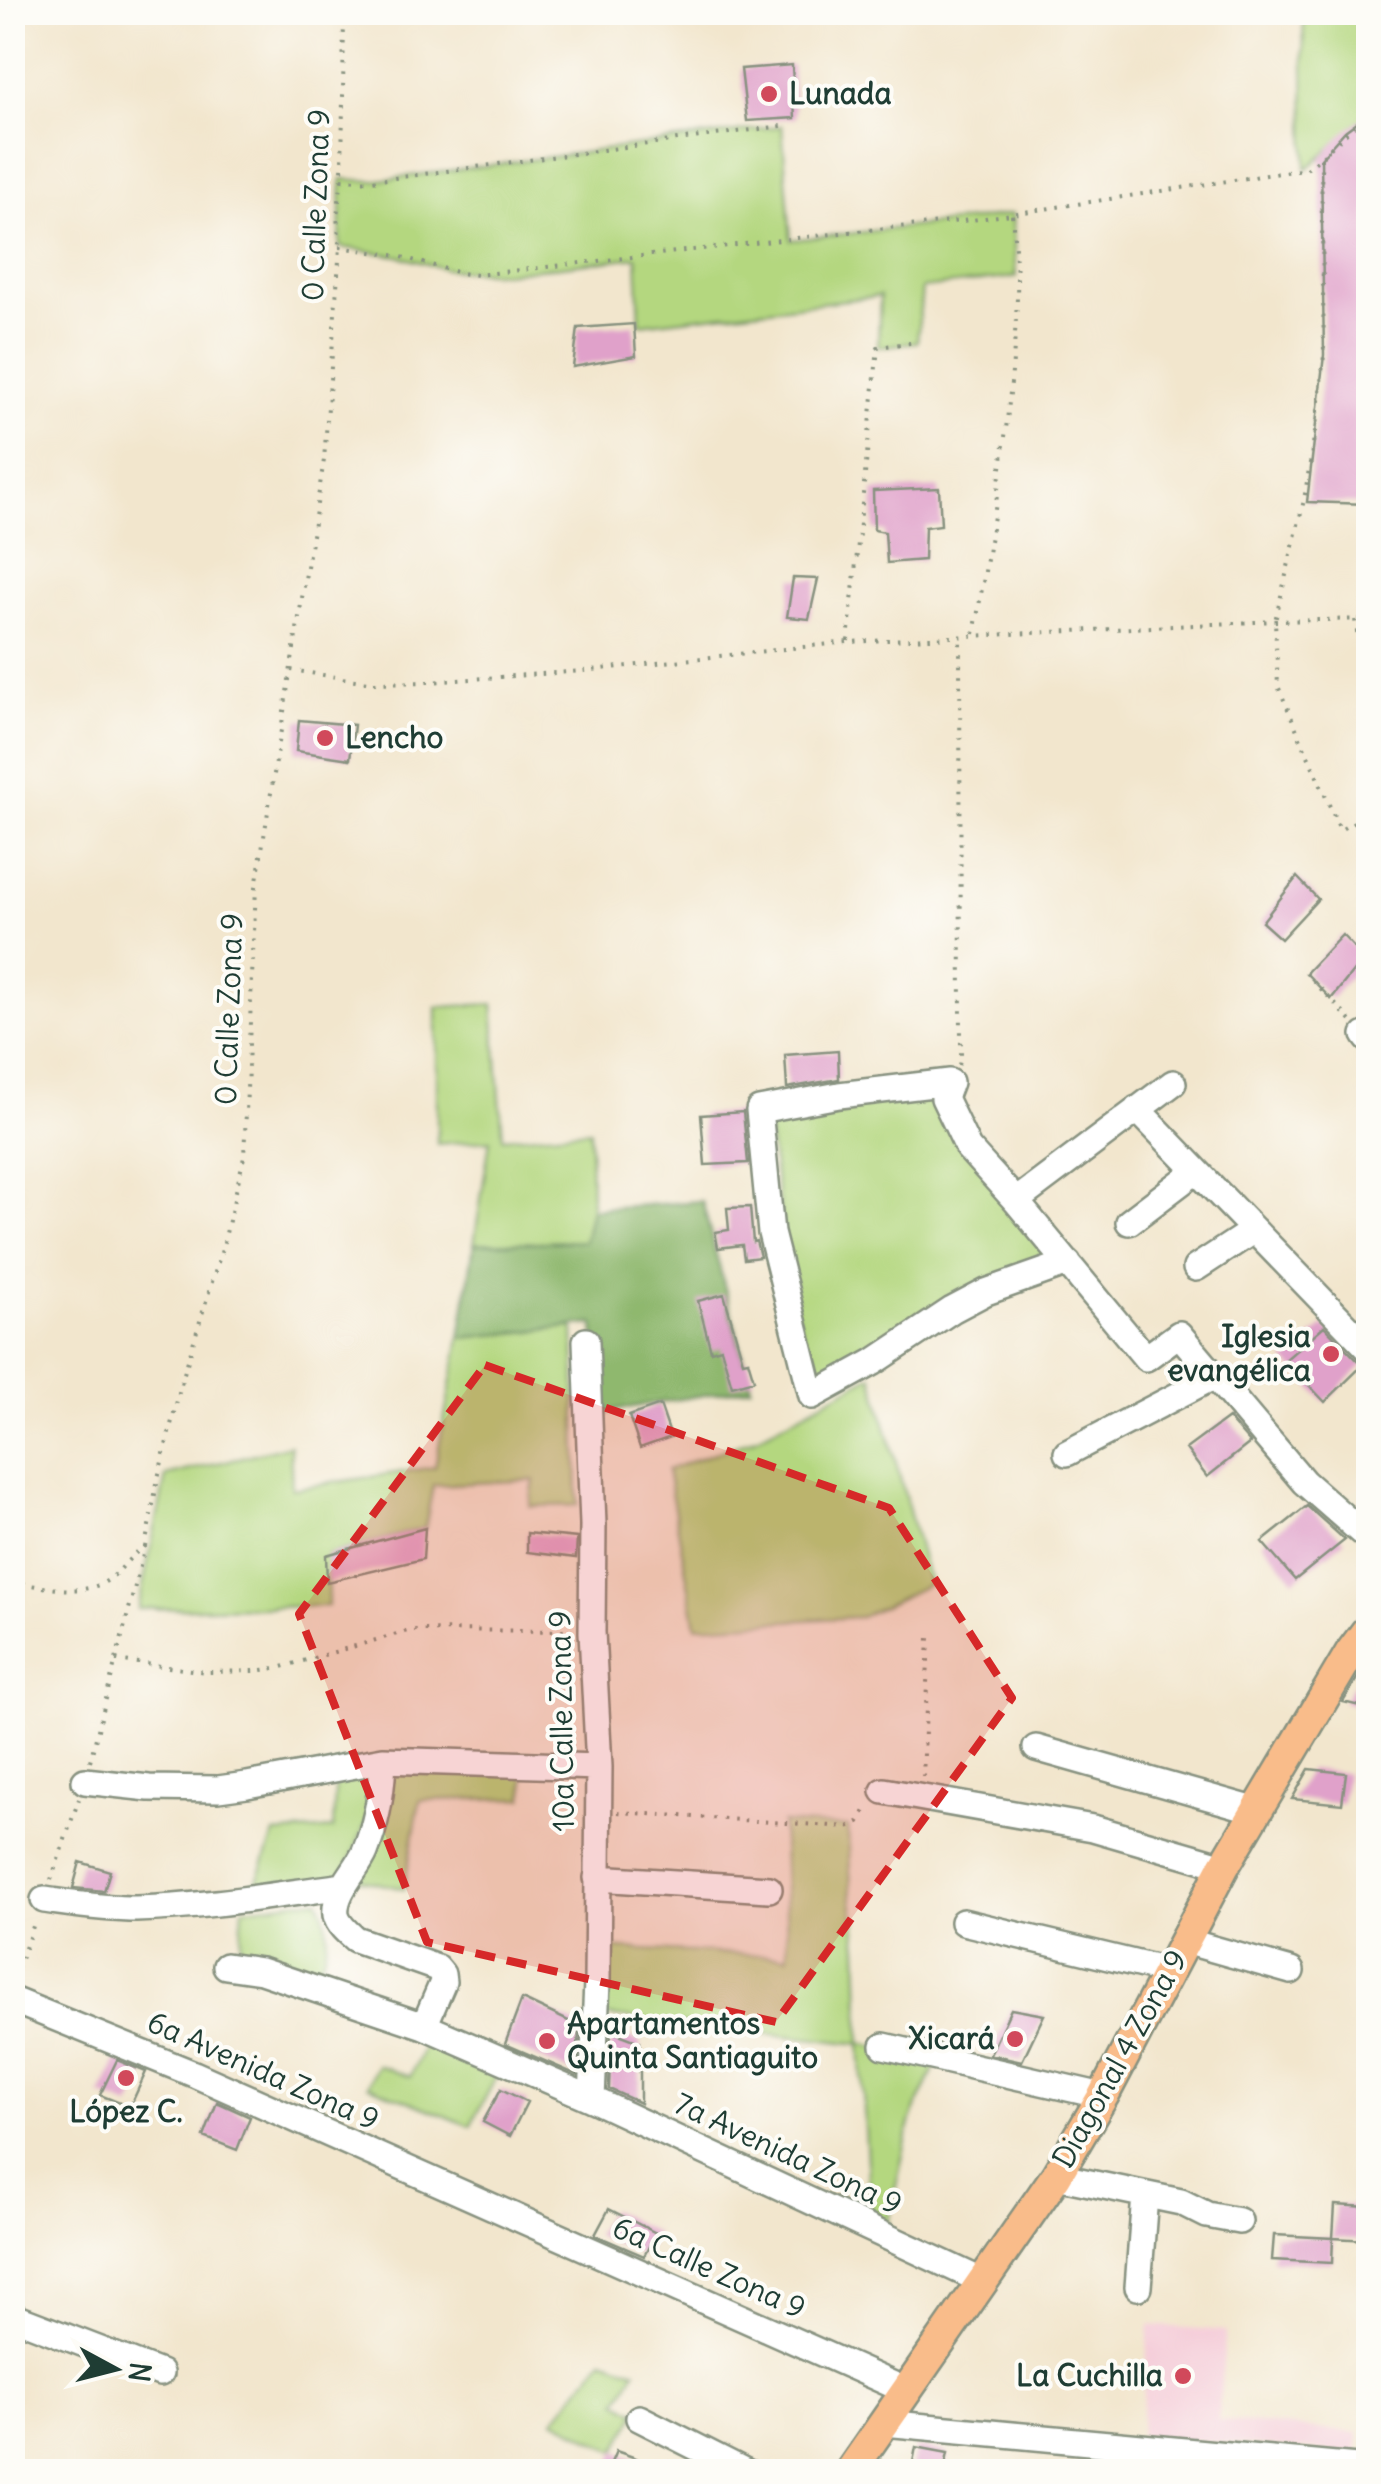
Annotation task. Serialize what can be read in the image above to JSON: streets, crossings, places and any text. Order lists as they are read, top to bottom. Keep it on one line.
{"streets":{"main road":["Diagonal 4 Zona 9"],"street":["10a Calle Zona 9","6a Avenida Zona 9","7a Avenida Zona 9","6a Calle Zona 9"],"path":["0 Calle Zona 9"]},"crossings":[["10a Calle Zona 9","7a Avenida Zona 9"],["Diagonal 4 Zona 9","7a Avenida Zona 9"],["Diagonal 4 Zona 9","6a Calle Zona 9"],["6a Avenida Zona 9","6a Calle Zona 9"]],"places":["Lunada","Lencho","Iglesia evangélica","Xicará","Apartamentos Quinta Santiaguito","López C.","La Cuchilla"],"north":"right"}
